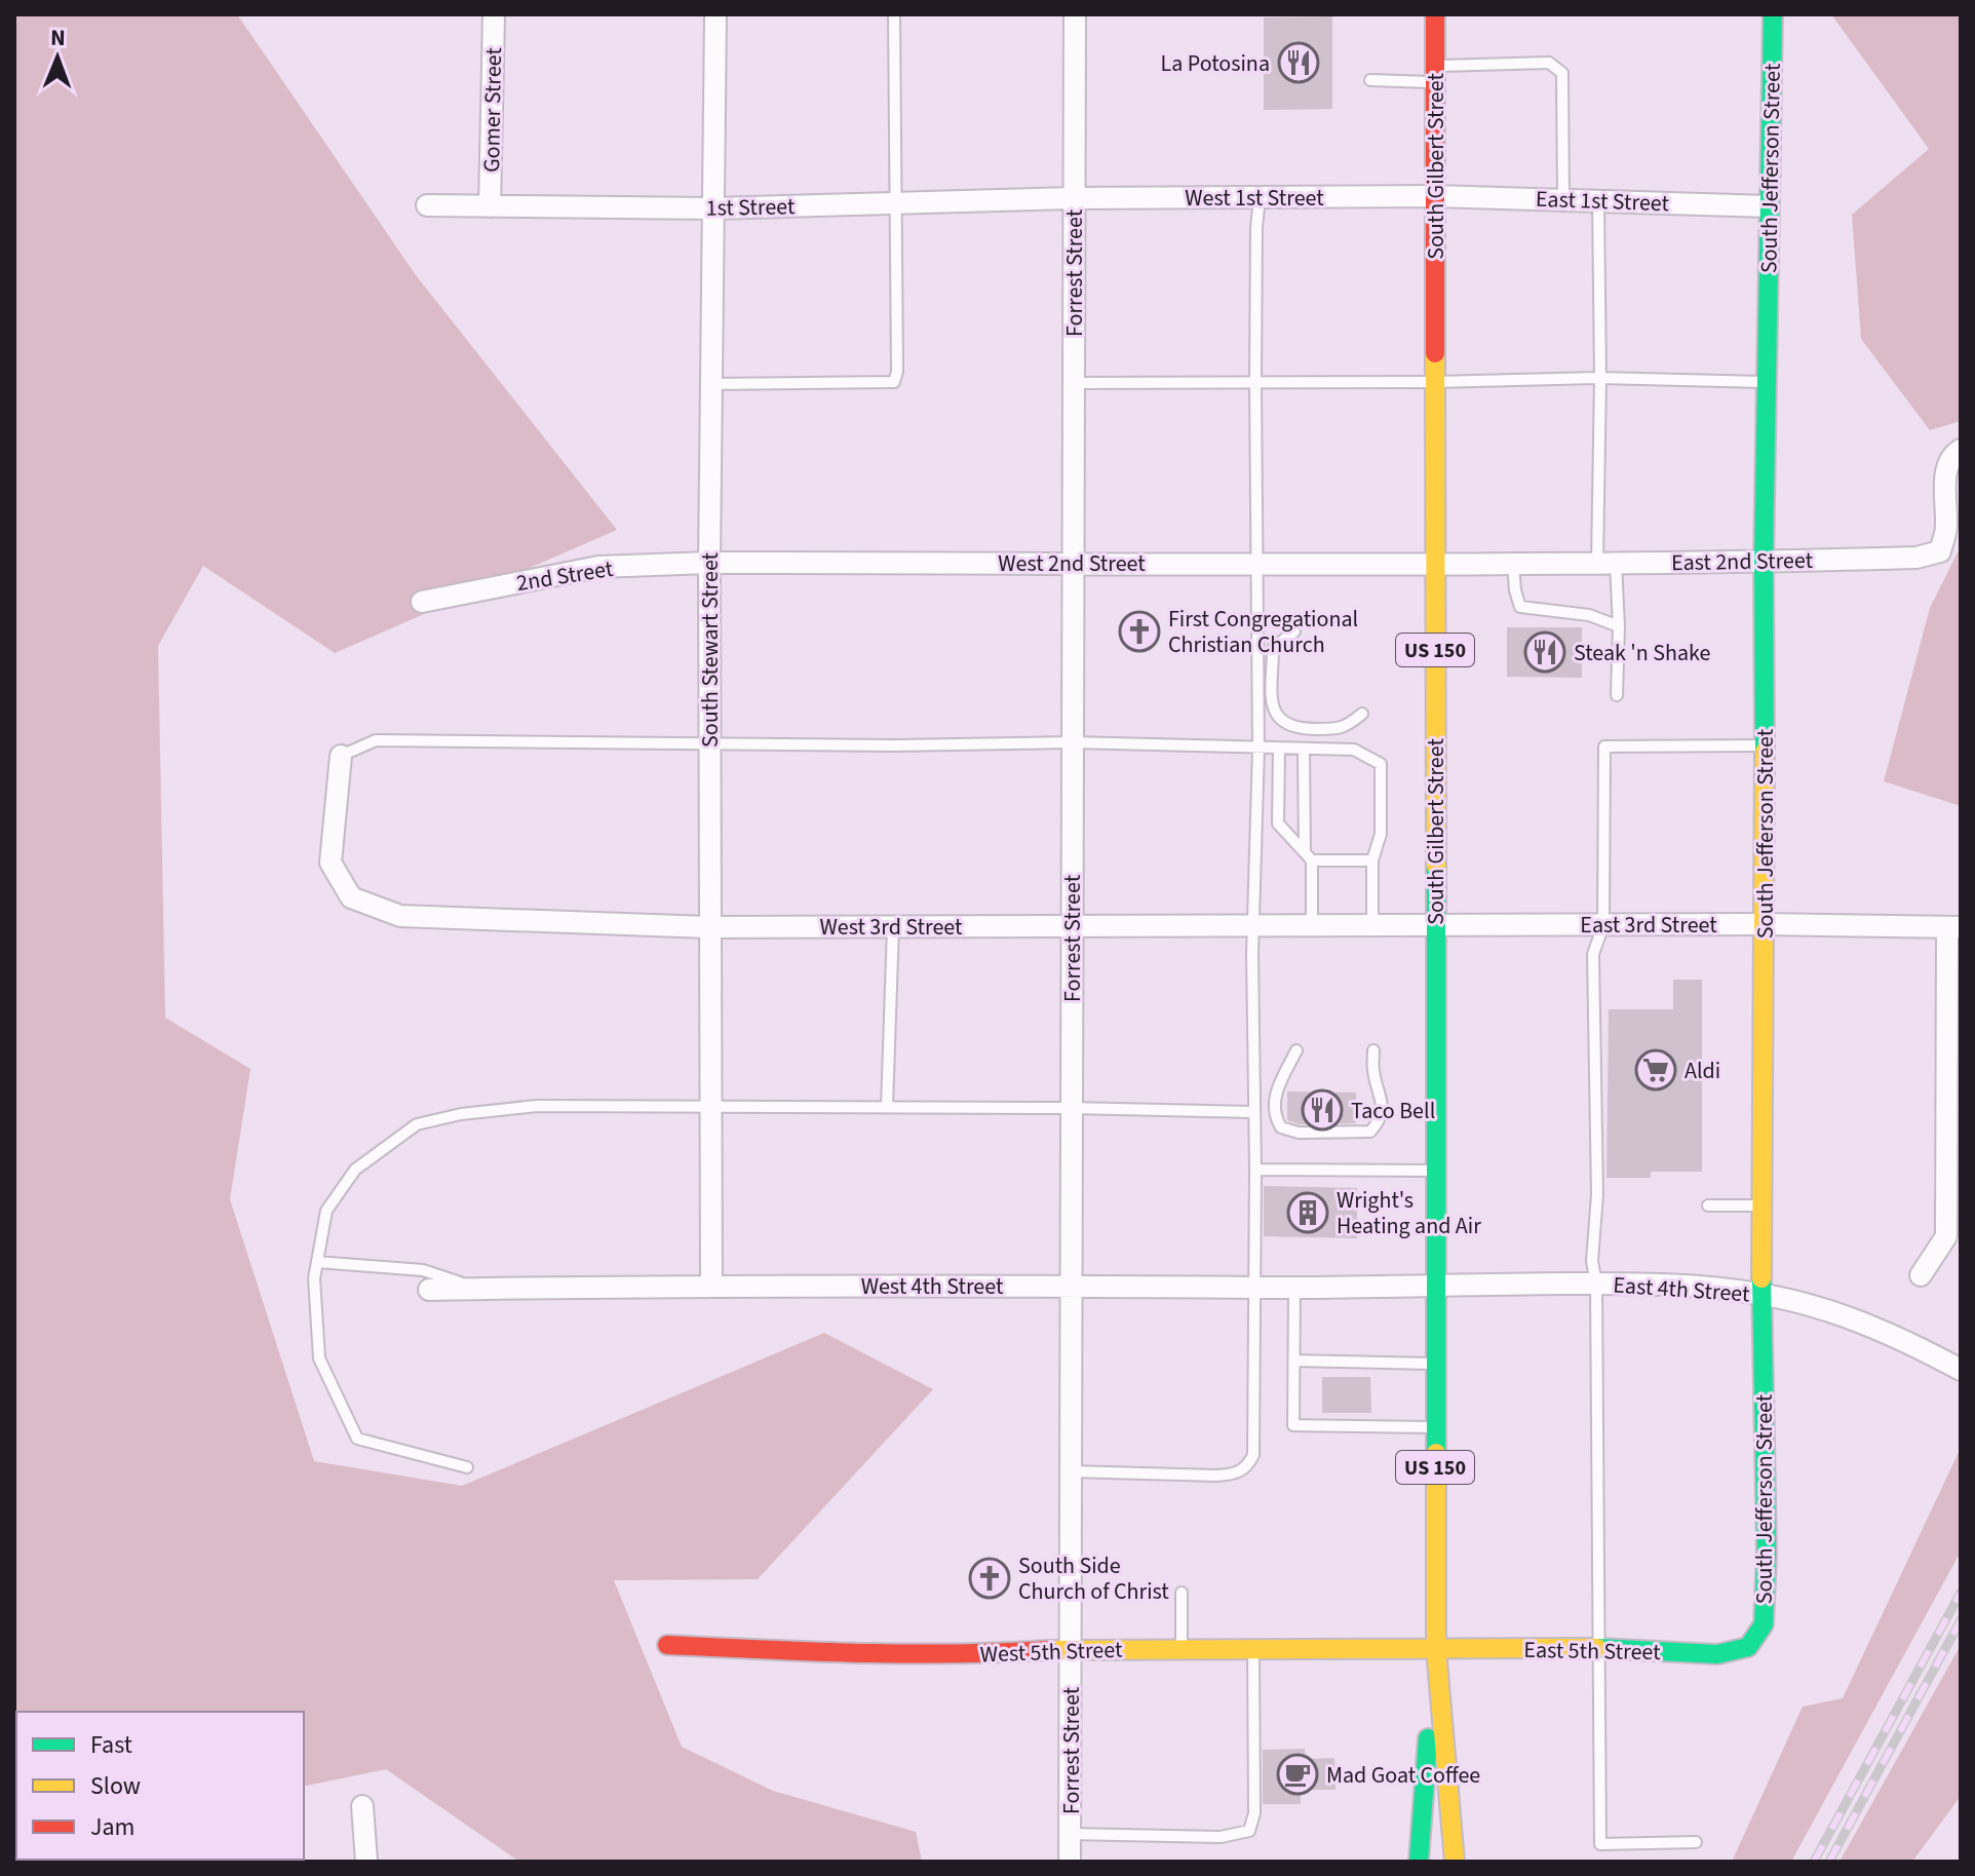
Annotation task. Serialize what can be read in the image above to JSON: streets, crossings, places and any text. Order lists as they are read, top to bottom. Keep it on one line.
{"streets":{"street":["Gomer Street","South Gilbert Street","South Jefferson Street","West 1st Street","East 1st Street","1st Street","Forrest Street","East 2nd Street","West 2nd Street","2nd Street","South Stewart Street","US 150","East 3rd Street","West 3rd Street","West 4th Street","East 4th Street","East 5th Street","West 5th Street"]},"crossings":[["Gomer Street","1st Street"],["South Gilbert Street","West 1st Street"],["South Gilbert Street","East 1st Street"],["South Gilbert Street","East 2nd Street"],["South Gilbert Street","West 2nd Street"],["South Gilbert Street","East 3rd Street"],["South Gilbert Street","West 3rd Street"],["South Gilbert Street","West 4th Street"],["South Gilbert Street","East 4th Street"],["South Gilbert Street","East 5th Street"],["South Gilbert Street","West 5th Street"],["South Jefferson Street","East 1st Street"],["South Jefferson Street","East 2nd Street"],["South Jefferson Street","East 3rd Street"],["South Jefferson Street","East 4th Street"],["South Jefferson Street","East 5th Street"],["West 1st Street","East 1st Street"],["West 1st Street","1st Street"],["West 1st Street","Forrest Street"],["1st Street","Forrest Street"],["1st Street","South Stewart Street"],["Forrest Street","West 2nd Street"],["Forrest Street","West 3rd Street"],["Forrest Street","West 4th Street"],["Forrest Street","West 5th Street"],["East 2nd Street","West 2nd Street"],["West 2nd Street","2nd Street"],["West 2nd Street","South Stewart Street"],["2nd Street","South Stewart Street"],["South Stewart Street","West 3rd Street"],["South Stewart Street","West 4th Street"],["East 3rd Street","West 3rd Street"],["West 4th Street","East 4th Street"],["East 5th Street","West 5th Street"]],"places":{"restaurant":["La Potosina","Steak 'n Shake","Taco Bell"],"church":["First Congregational Christian Church","South Side Church of Christ"],"supermarket":["Aldi"],"building":["Wright's Heating and Air"],"cafe":["Mad Goat Coffee"]},"legend":["Fast","Slow","Jam"],"north":"top"}
